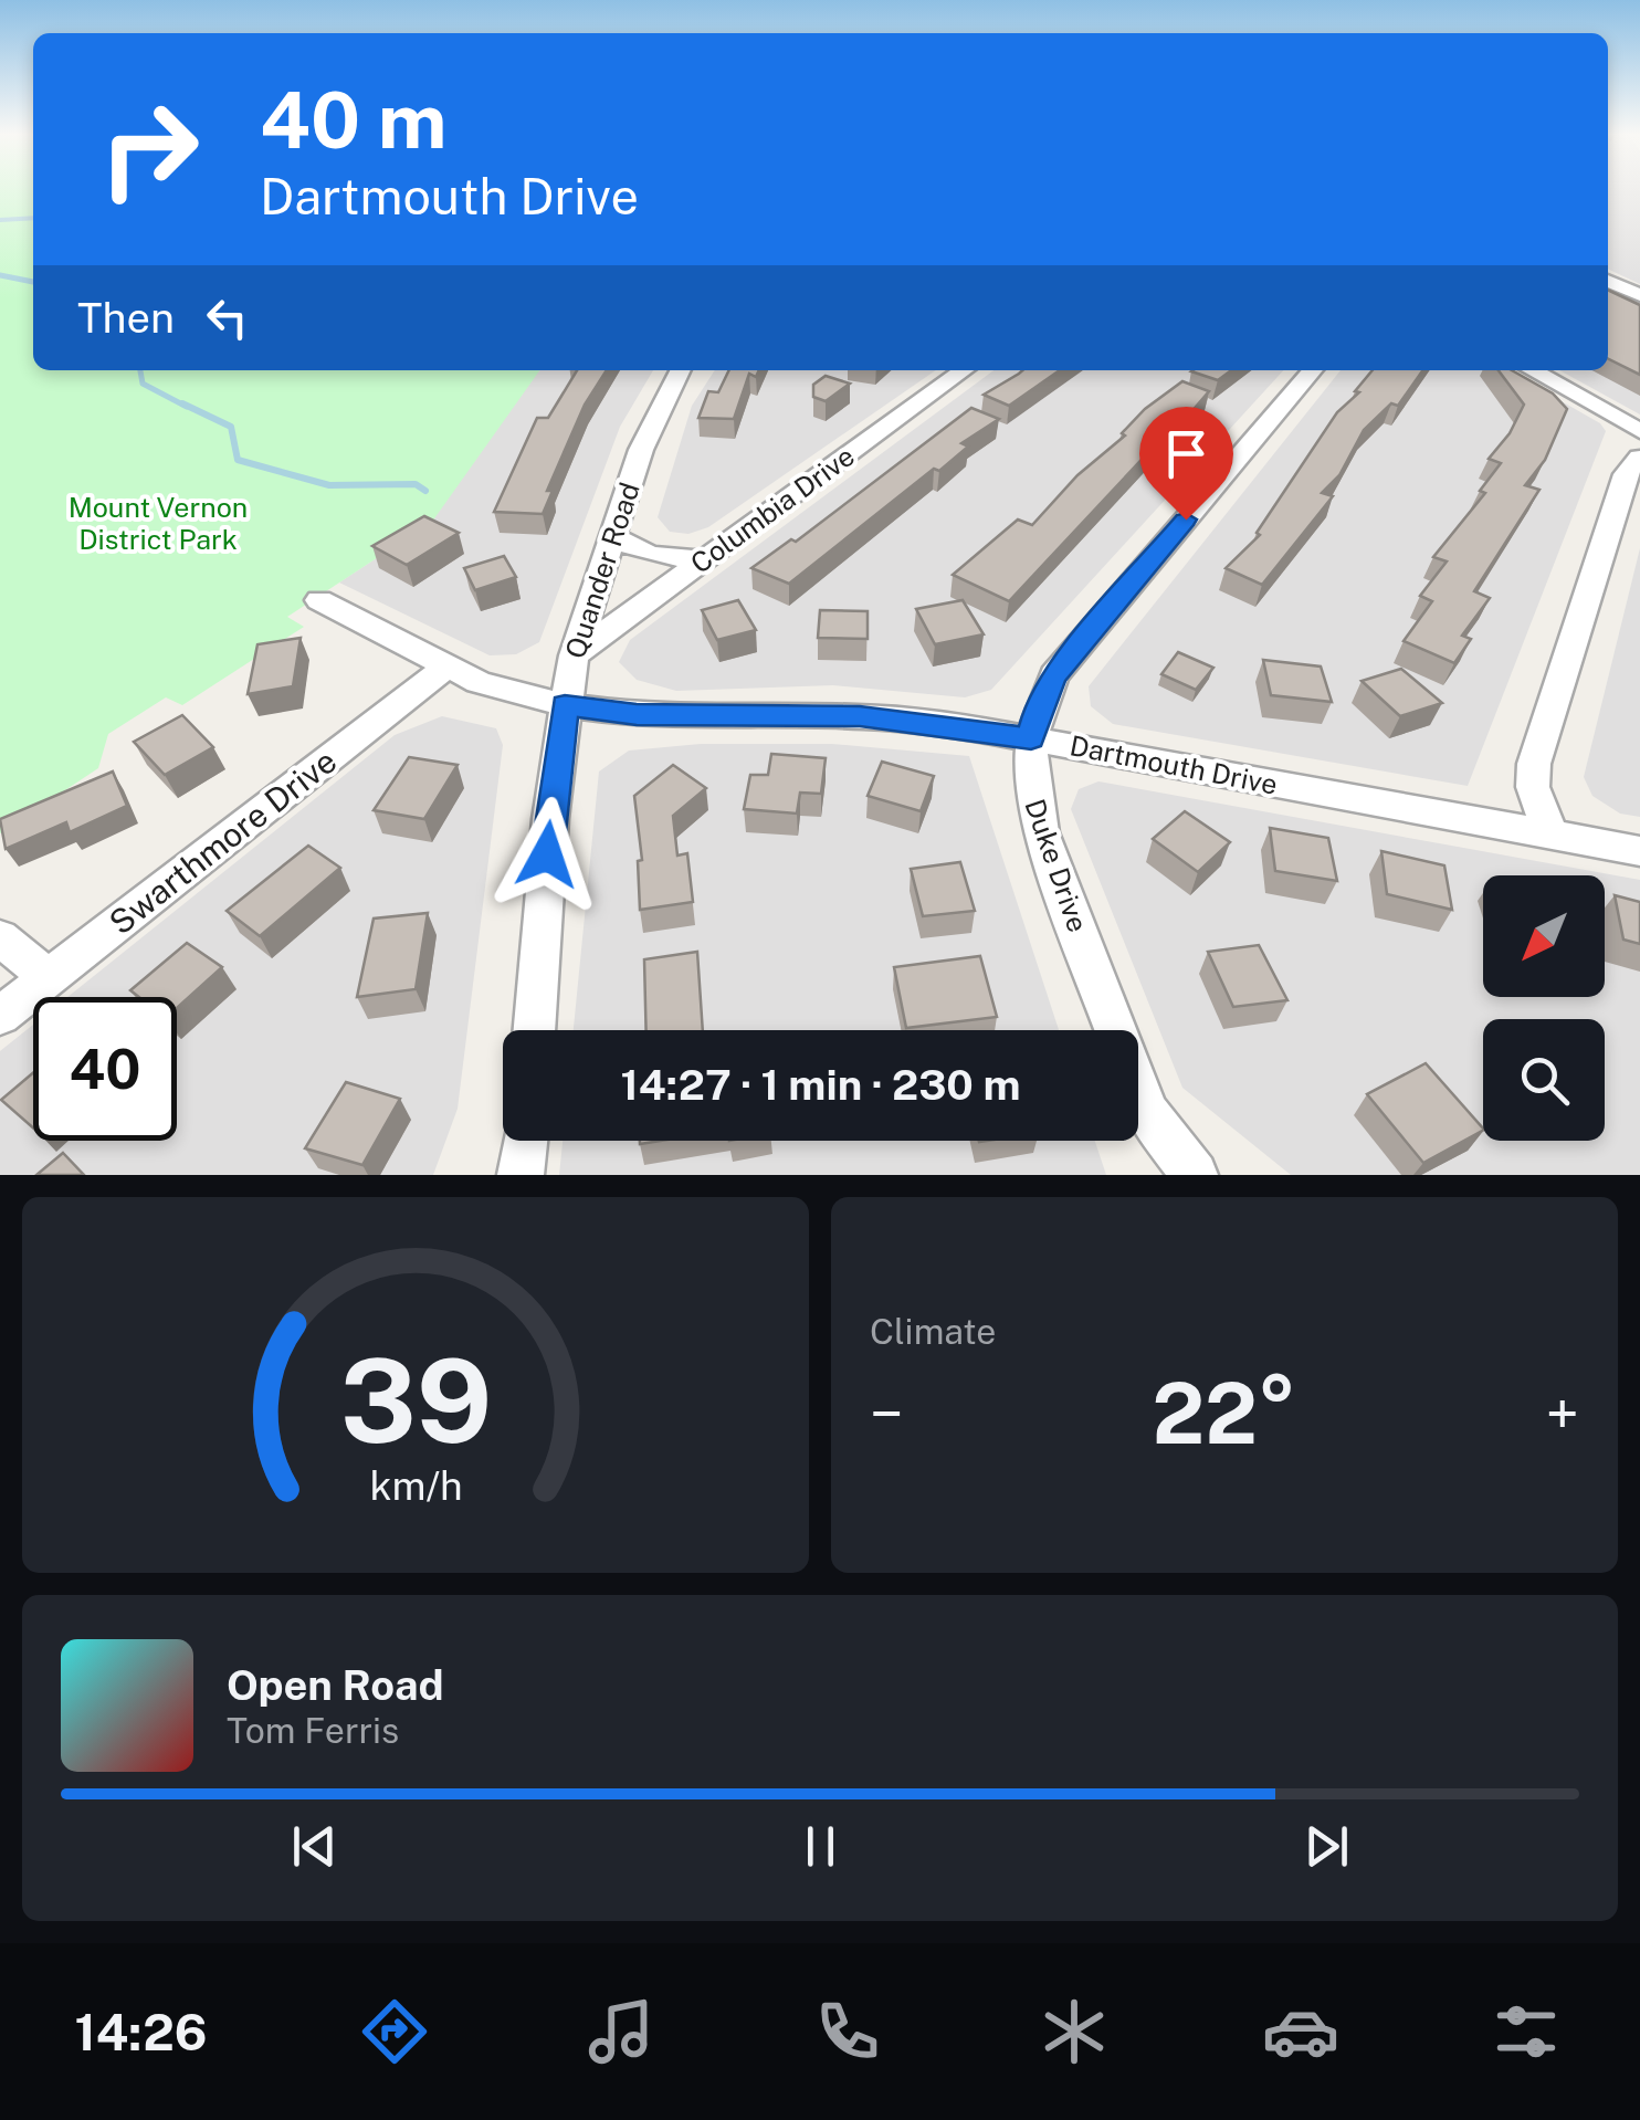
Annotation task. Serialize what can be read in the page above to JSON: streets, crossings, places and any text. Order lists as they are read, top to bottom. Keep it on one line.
{"streets":{"street":["Columbia Drive","Quander Road","Dartmouth Drive","Swarthmore Drive","Duke Drive"]},"crossings":[["Columbia Drive","Quander Road"],["Quander Road","Dartmouth Drive"],["Dartmouth Drive","Swarthmore Drive"],["Dartmouth Drive","Duke Drive"]],"parks":["Mount Vernon District Park"],"north":"bottom left","page":{"turn":["40 m","Dartmouth Drive"],"then":"Then","limit":"40","trip":"14:27 · 1 min · 230 m","tile":"Climate","heat":["−","22°","+"],"song":["Open Road","Tom Ferris"],"tabs":"14:26","gauge":["39","km/h"]}}
